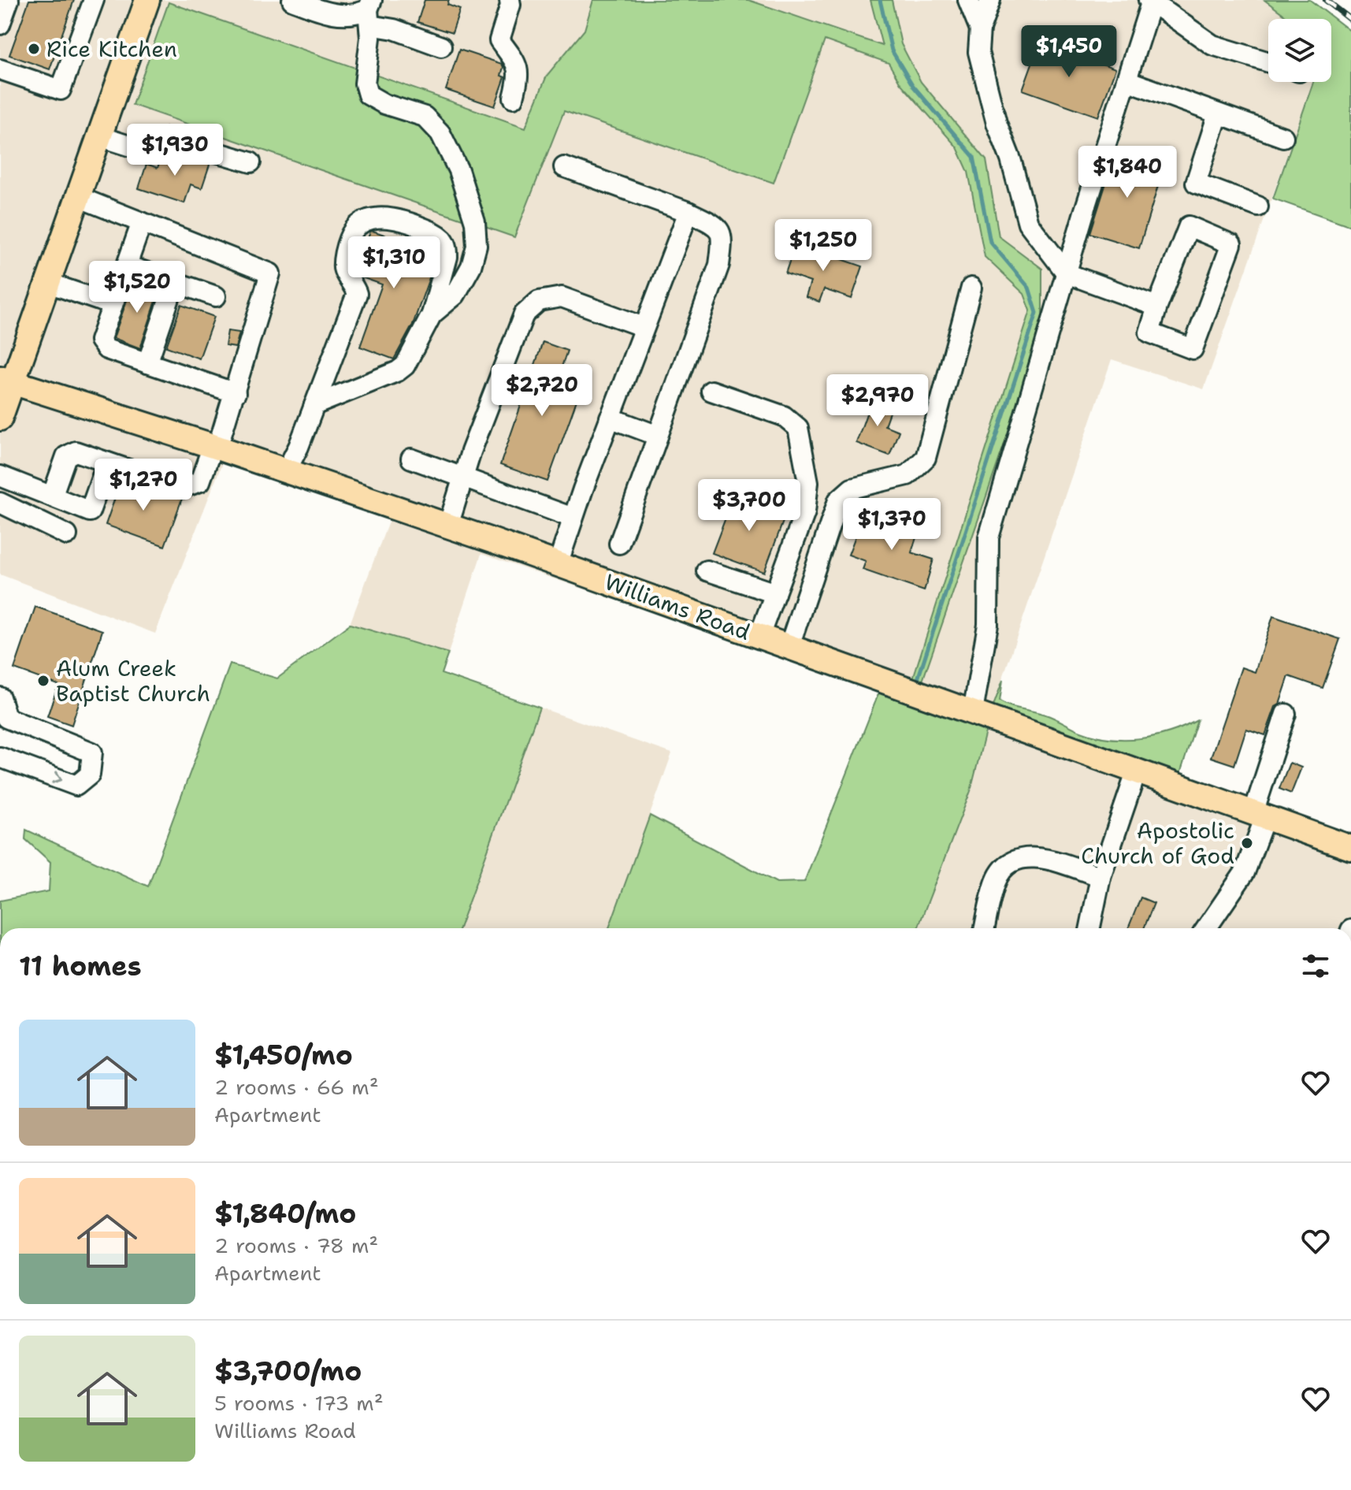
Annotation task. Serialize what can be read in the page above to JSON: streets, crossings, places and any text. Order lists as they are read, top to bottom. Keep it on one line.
{"streets":{"main road":["Williams Road"]},"places":["Rice Kitchen","Alum Creek Baptist Church","Apostolic Church of God"],"page":{"price":["$1,450","$1,930","$1,840","$1,250","$1,310","$1,520","$2,720","$2,970","$1,270","$3,700","$1,370"],"heading":"11 homes","list":[{"name":"$1,450/mo","note":"2 rooms · 66 m² · Apartment"},{"name":"$1,840/mo","note":"2 rooms · 78 m² · Apartment"},{"name":"$3,700/mo","note":"5 rooms · 173 m² · Williams Road"}]}}
